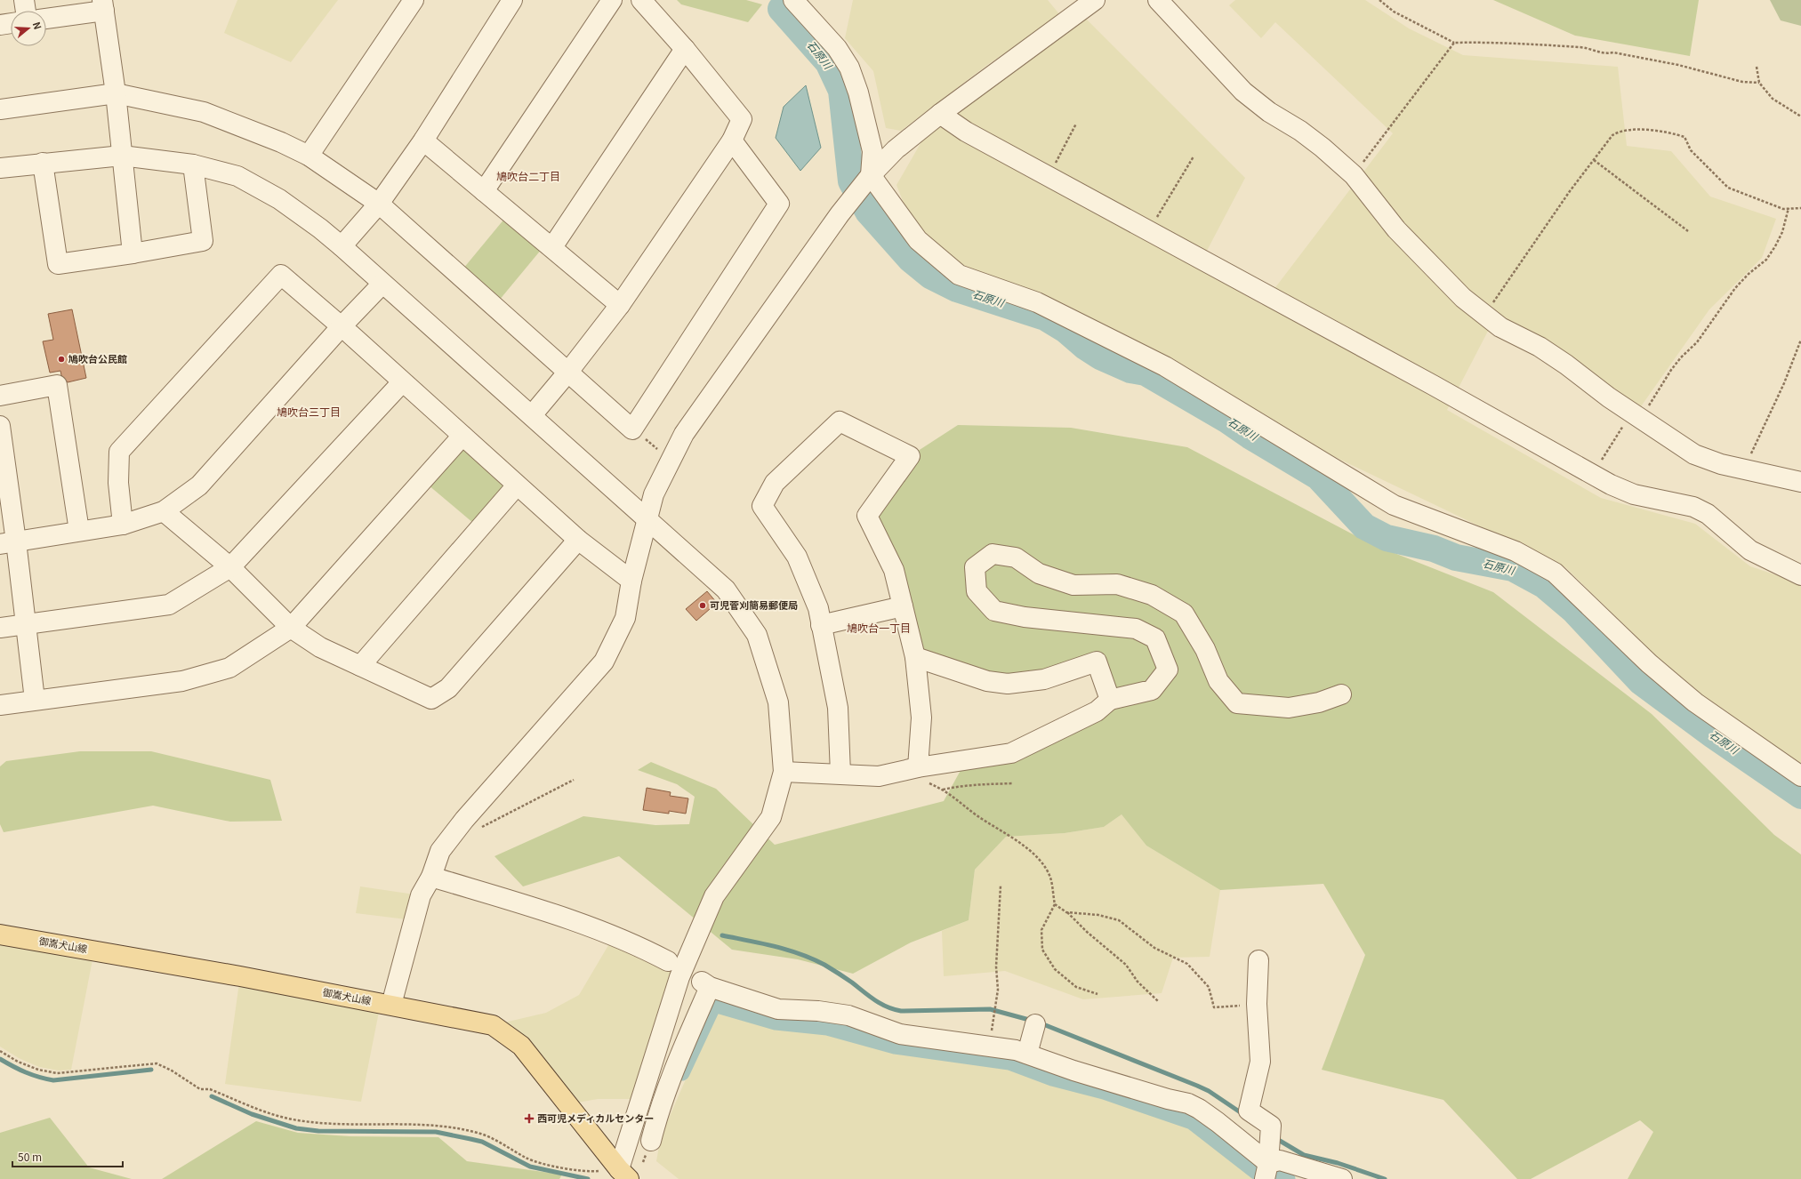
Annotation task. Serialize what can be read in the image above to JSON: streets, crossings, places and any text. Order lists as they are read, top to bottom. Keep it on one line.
{"streets":{"main road":["御嵩犬山線"]},"districts":["鳩吹台二丁目","鳩吹台三丁目","鳩吹台一丁目"],"water":["石原川"],"places":{"other":["鳩吹台公民館","可児菅刈簡易郵便局"],"health":["西可児メディカルセンター"]},"scale_bar":"50 m","north":"right"}
